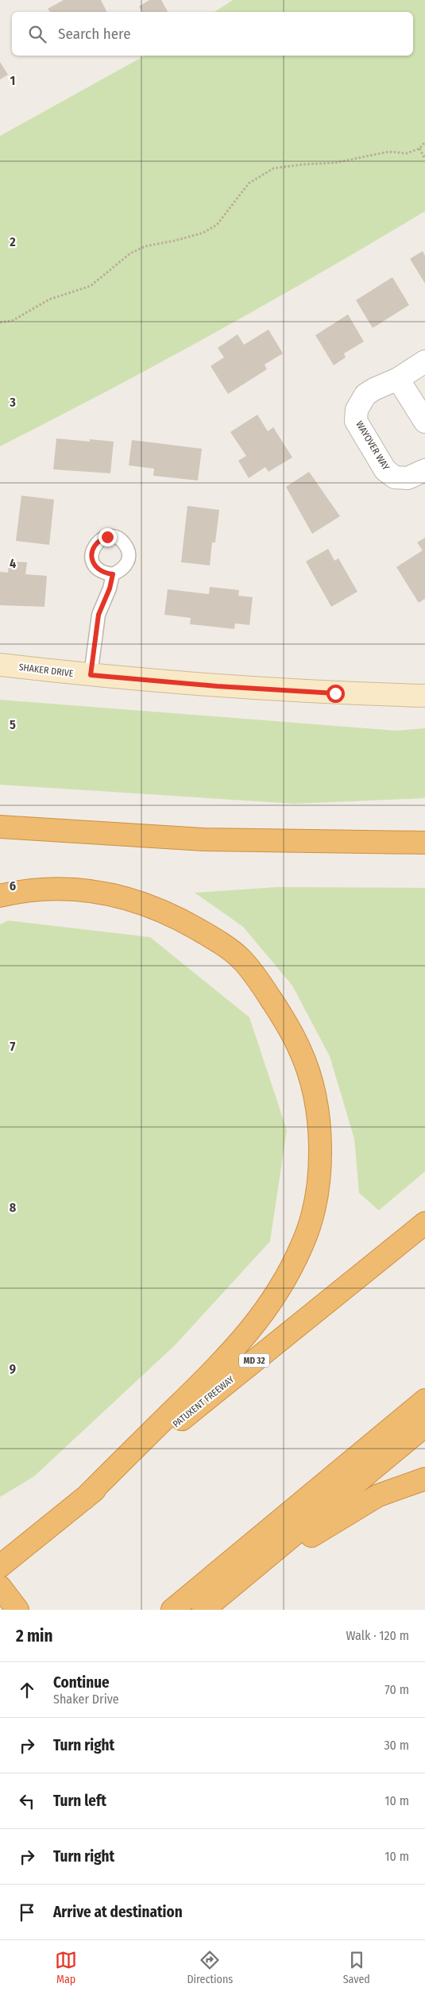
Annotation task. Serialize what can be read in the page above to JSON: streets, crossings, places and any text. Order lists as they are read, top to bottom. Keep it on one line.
{"streets":{"highway":["MD 32","PATUXENT FREEWAY"],"street":["WAYOVER WAY","SHAKER DRIVE"]},"page":{"search":"Search here","heading":["2 min","Walk · 120 m"],"list":[["Continue","Shaker Drive","70 m"],["Turn right","30 m"],["Turn left","10 m"],["Turn right","10 m"],"Arrive at destination"],"nav":["Map","Directions","Saved"]},"grid":{"rows":["1","2","3","4","5","6","7","8","9"]}}
